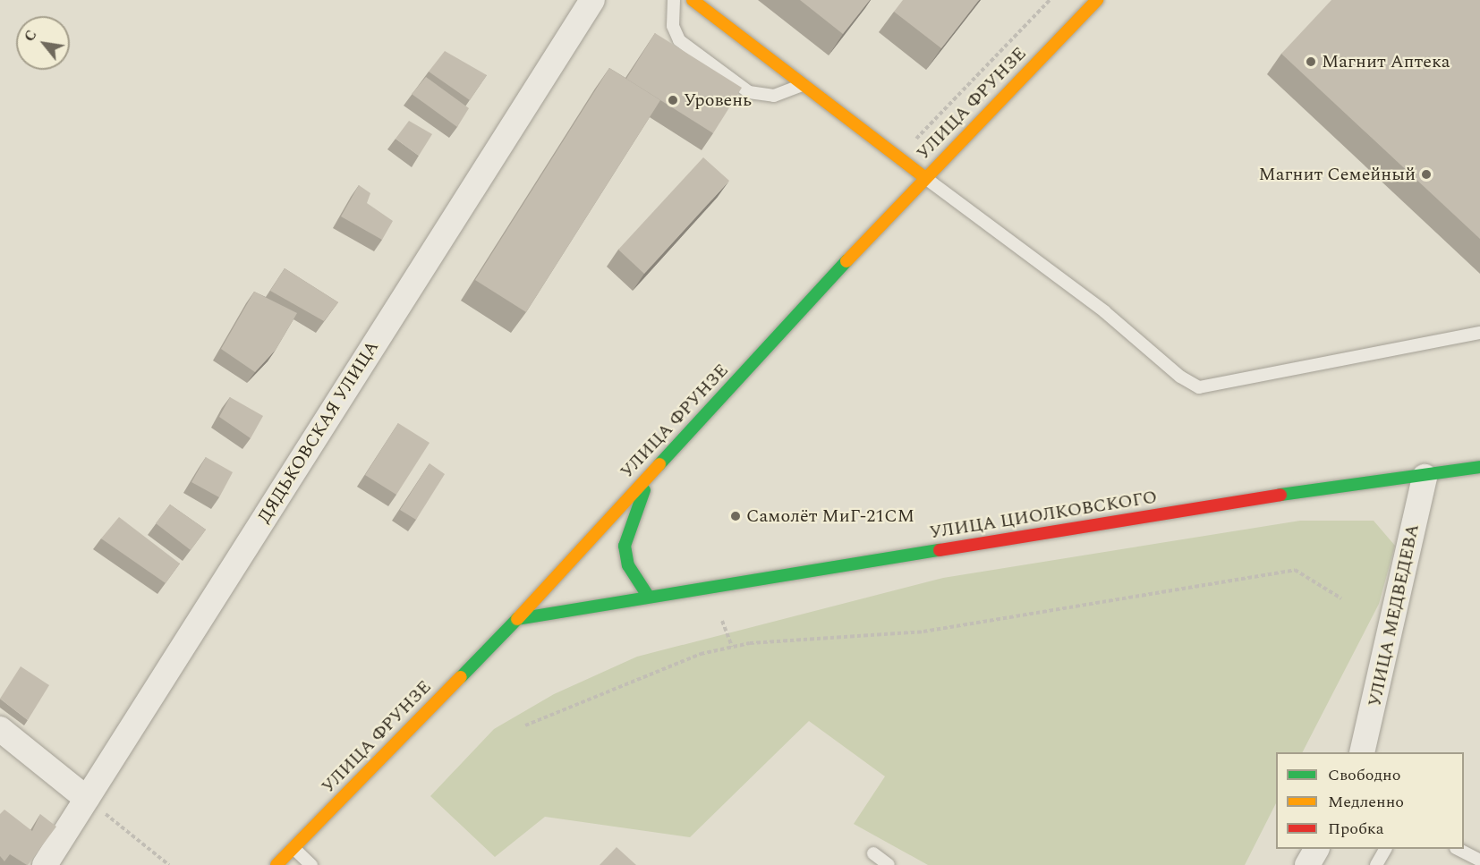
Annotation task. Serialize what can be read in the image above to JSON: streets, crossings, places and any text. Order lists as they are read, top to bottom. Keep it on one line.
{"streets":{"main road":["УЛИЦА ФРУНЗЕ","УЛИЦА ЦИОЛКОВСКОГО"],"street":["ДЯДЬКОВСКАЯ УЛИЦА","УЛИЦА МЕДВЕДЕВА"]},"crossings":[["УЛИЦА ФРУНЗЕ","УЛИЦА ЦИОЛКОВСКОГО"],["УЛИЦА ЦИОЛКОВСКОГО","УЛИЦА МЕДВЕДЕВА"]],"places":["Магнит Аптека","Уровень","Магнит Семейный","Самолёт МиГ-21СМ"],"legend":["Свободно","Медленно","Пробка"],"north":"top left"}
